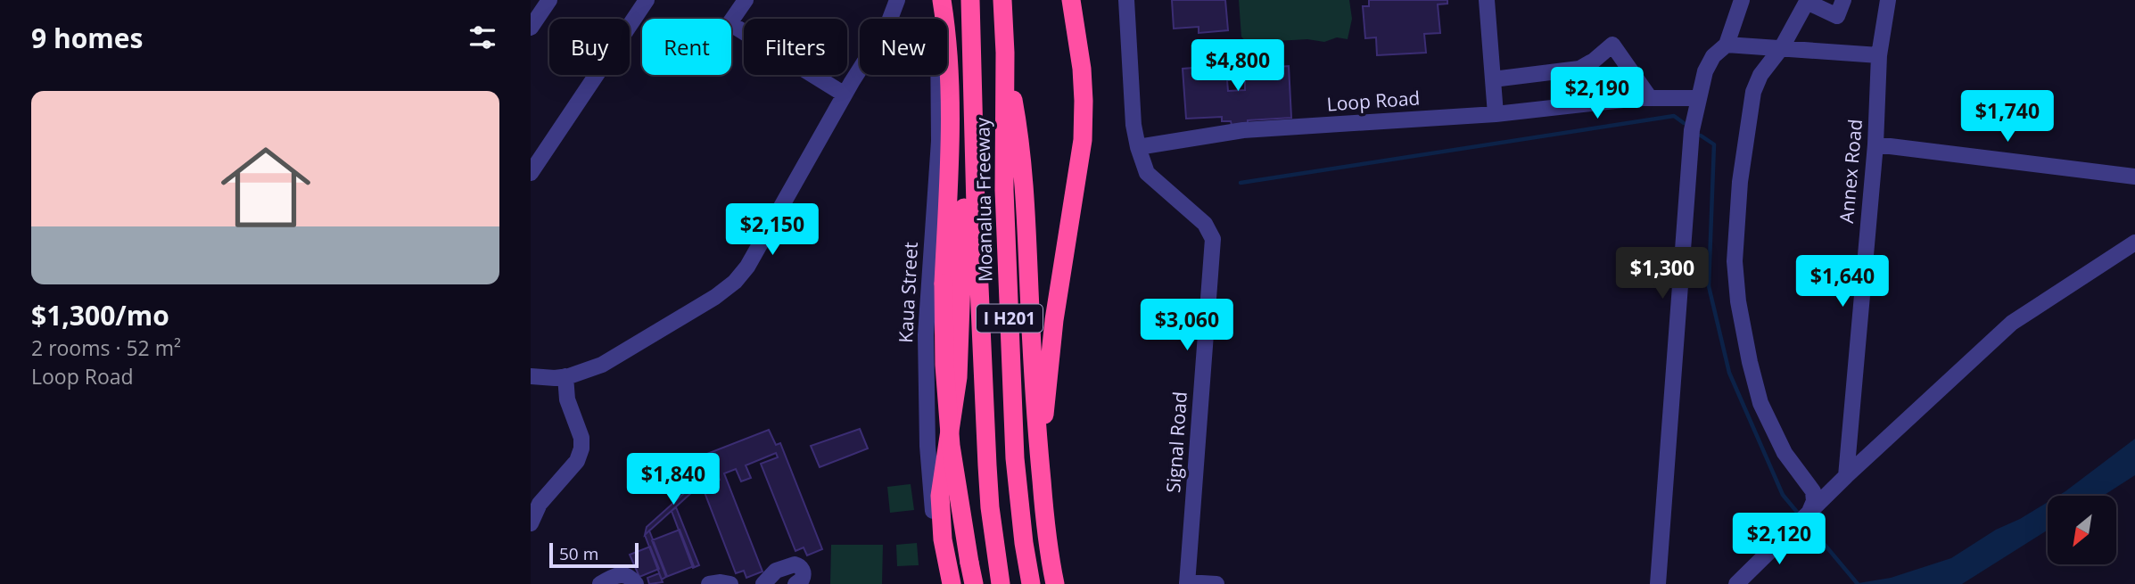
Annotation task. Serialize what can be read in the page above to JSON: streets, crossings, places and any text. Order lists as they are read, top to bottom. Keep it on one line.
{"streets":{"highway":["Moanalua Freeway","I H201"],"street":["Loop Road","Annex Road","Kaua Street","Signal Road"]},"crossings":[["Loop Road","Signal Road"]],"scale_bar":"50 m","north":"bottom left","page":{"heading":"9 homes","chip":["Buy","Rent","Filters","New"],"price":["$4,800","$2,190","$1,740","$2,150","$1,300","$1,640","$3,060","$1,840","$2,120"],"list":[{"name":"$1,300/mo","note":"2 rooms · 52 m² · Loop Road"}],"scale":"50 m"}}
